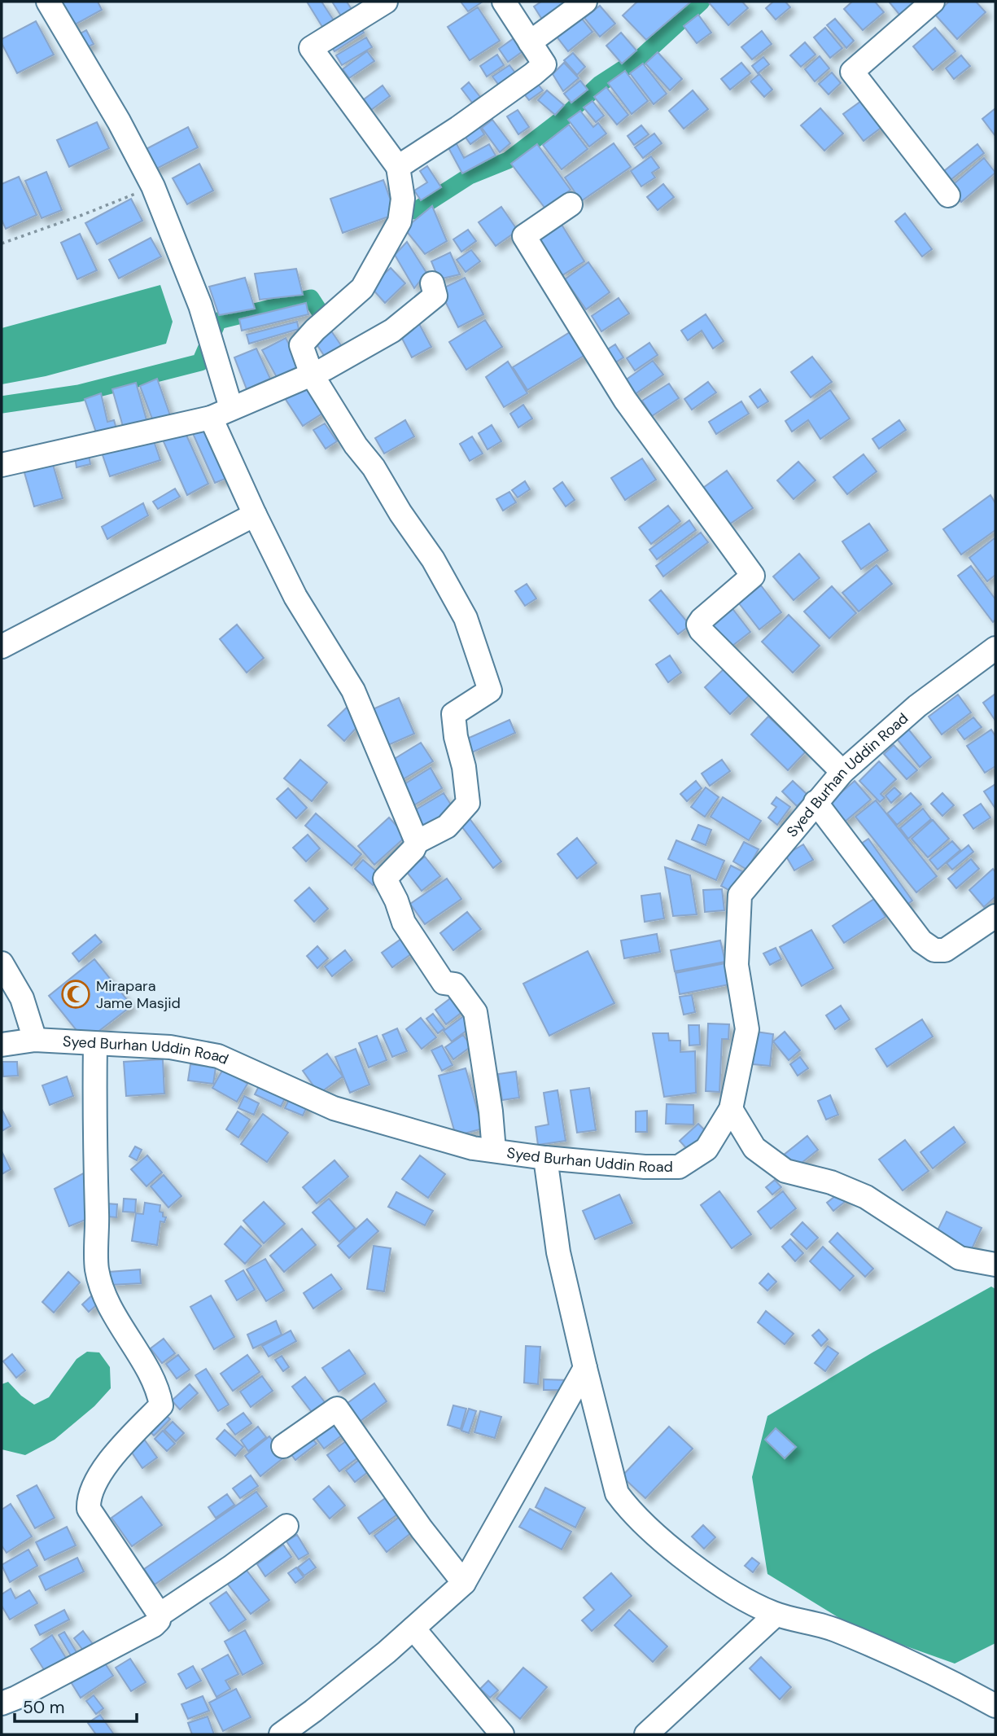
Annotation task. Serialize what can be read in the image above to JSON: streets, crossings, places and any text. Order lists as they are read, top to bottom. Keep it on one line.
{"streets":{"street":["Syed Burhan Uddin Road"]},"places":{"mosque":["Mirapara Jame Masjid"]},"scale_bar":"50 m"}
